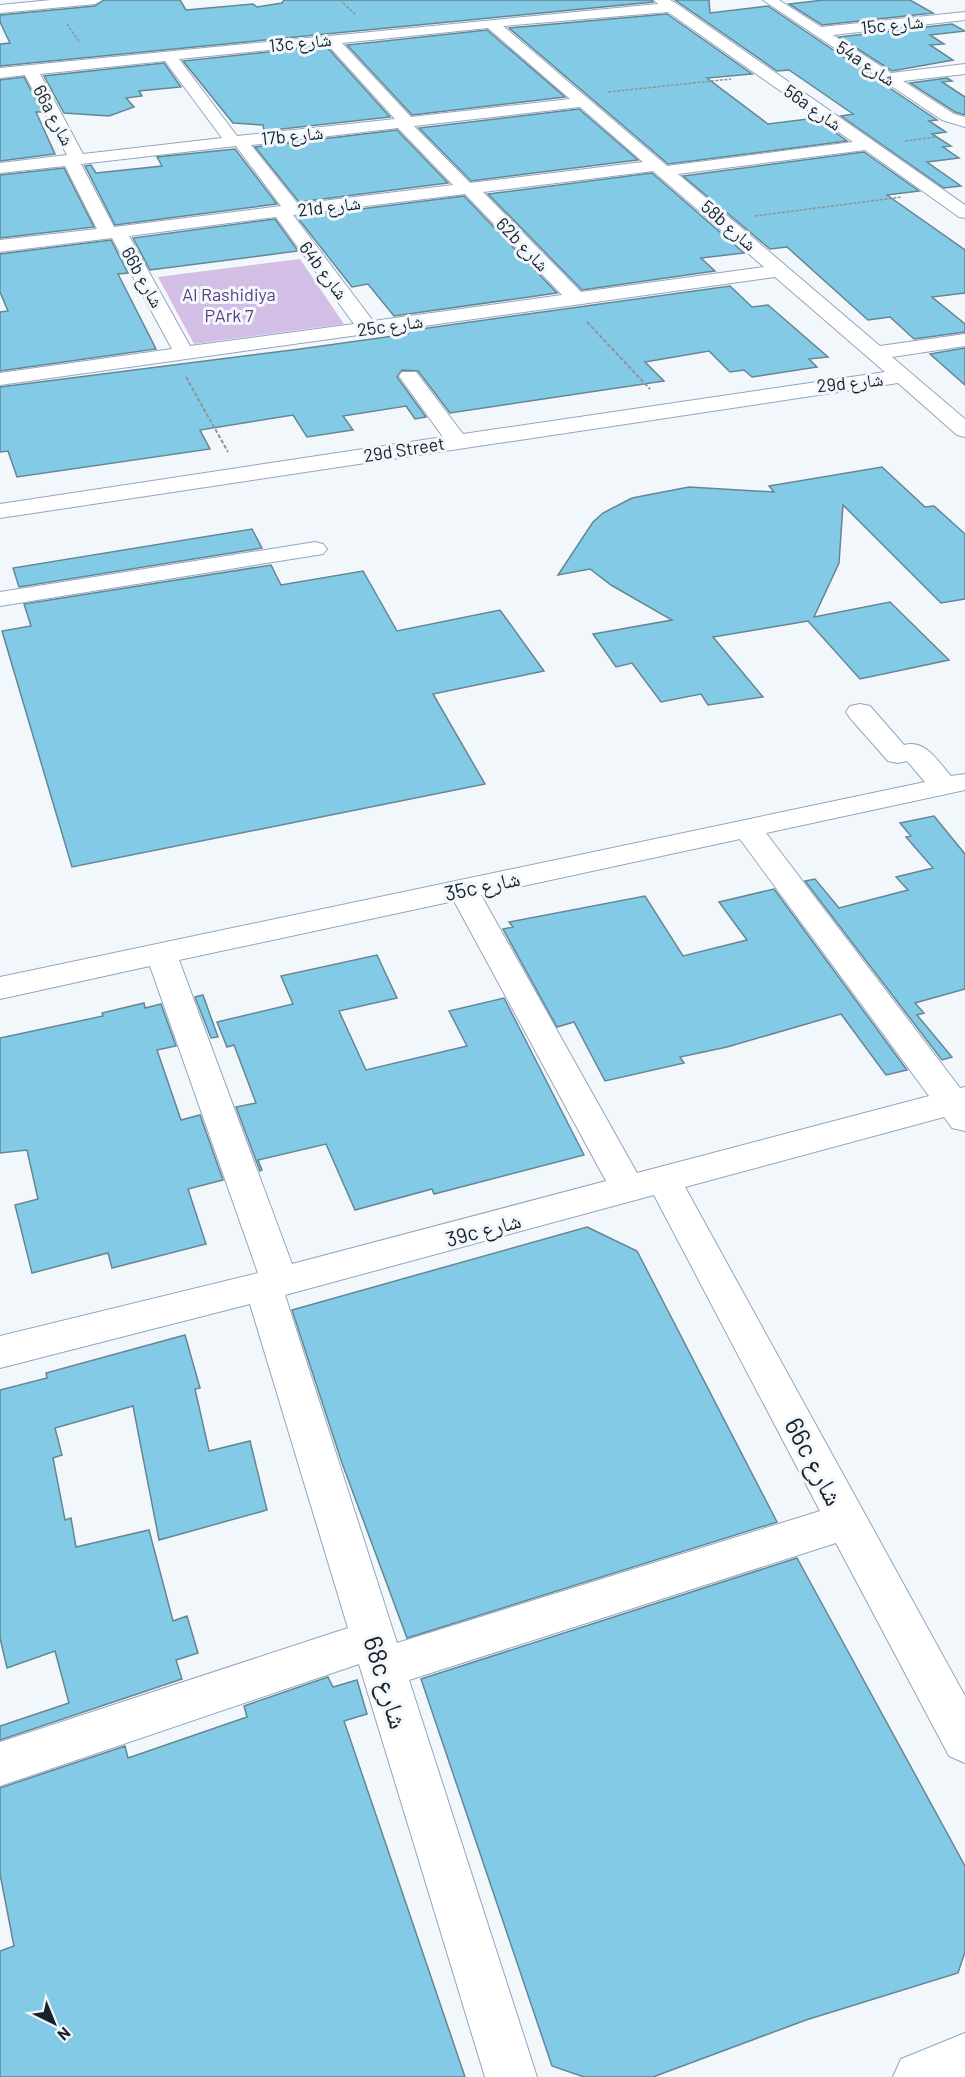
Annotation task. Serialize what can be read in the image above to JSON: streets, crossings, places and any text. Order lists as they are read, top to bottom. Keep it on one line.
{"streets":{"street":["15c شارع","13c شارع","54a شارع","56a شارع","66a شارع","17b شارع","21d شارع","58b شارع","62b شارع","64b شارع","66b شارع","25c شارع","29d شارع","29d Street","35c شارع","39c شارع","66c شارع","68c شارع"]},"crossings":[["15c شارع","54a شارع"],["13c شارع","56a شارع"],["13c شارع","66a شارع"],["13c شارع","58b شارع"],["13c شارع","62b شارع"],["56a شارع","21d شارع"],["66a شارع","17b شارع"],["66a شارع","21d شارع"],["66a شارع","66b شارع"],["17b شارع","58b شارع"],["17b شارع","62b شارع"],["17b شارع","64b شارع"],["21d شارع","58b شارع"],["21d شارع","62b شارع"],["21d شارع","64b شارع"],["21d شارع","66b شارع"],["58b شارع","25c شارع"],["58b شارع","29d شارع"],["62b شارع","25c شارع"],["64b شارع","25c شارع"],["66b شارع","25c شارع"],["29d شارع","29d Street"],["35c شارع","66c شارع"],["35c شارع","68c شارع"],["39c شارع","66c شارع"],["39c شارع","68c شارع"]],"parks":["Al Rashidiya PArk 7"],"north":"bottom right"}
